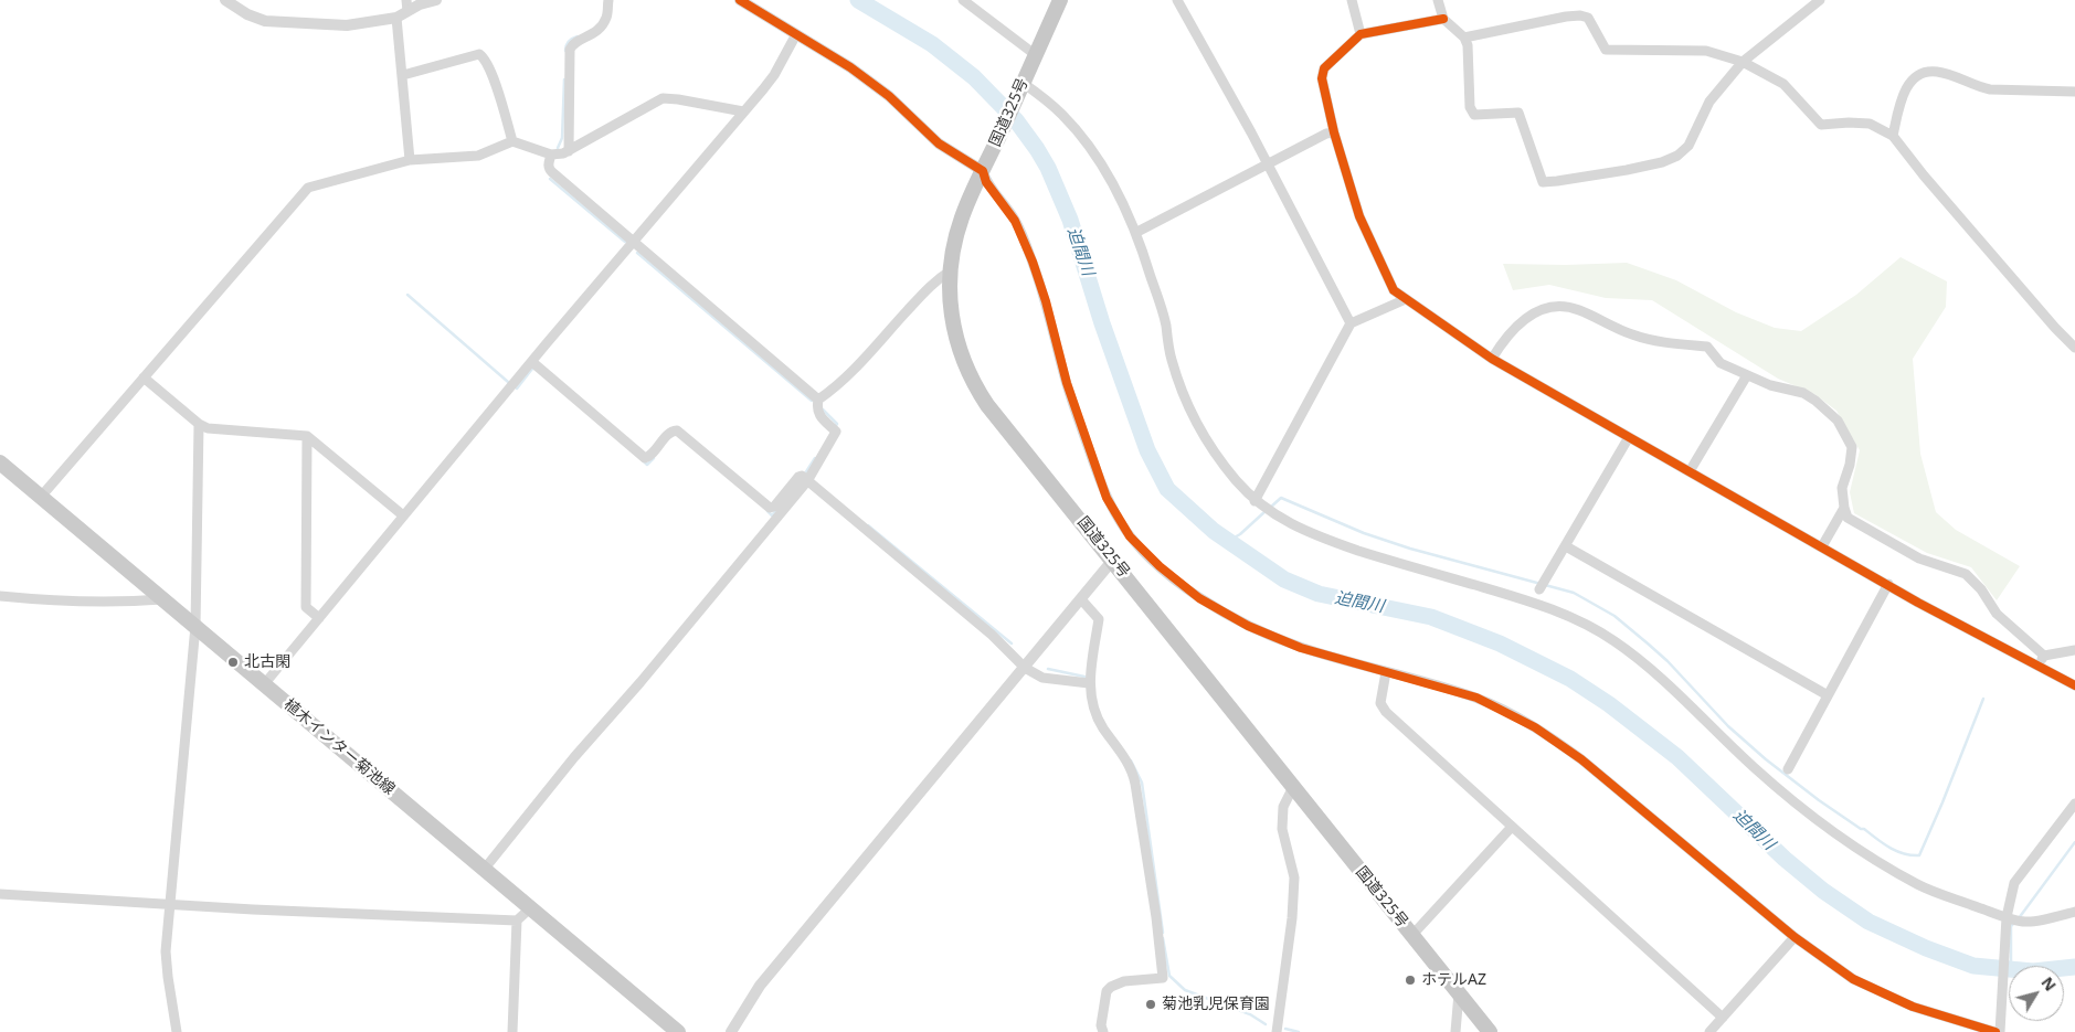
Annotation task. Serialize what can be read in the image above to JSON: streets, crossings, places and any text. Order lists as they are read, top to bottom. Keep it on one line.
{"streets":{"highway":["国道325号"],"main road":["植木インター菊池線"]},"water":["迫間川"],"places":["北古閑","ホテルAZ","菊池乳児保育園"],"north":"top right"}
